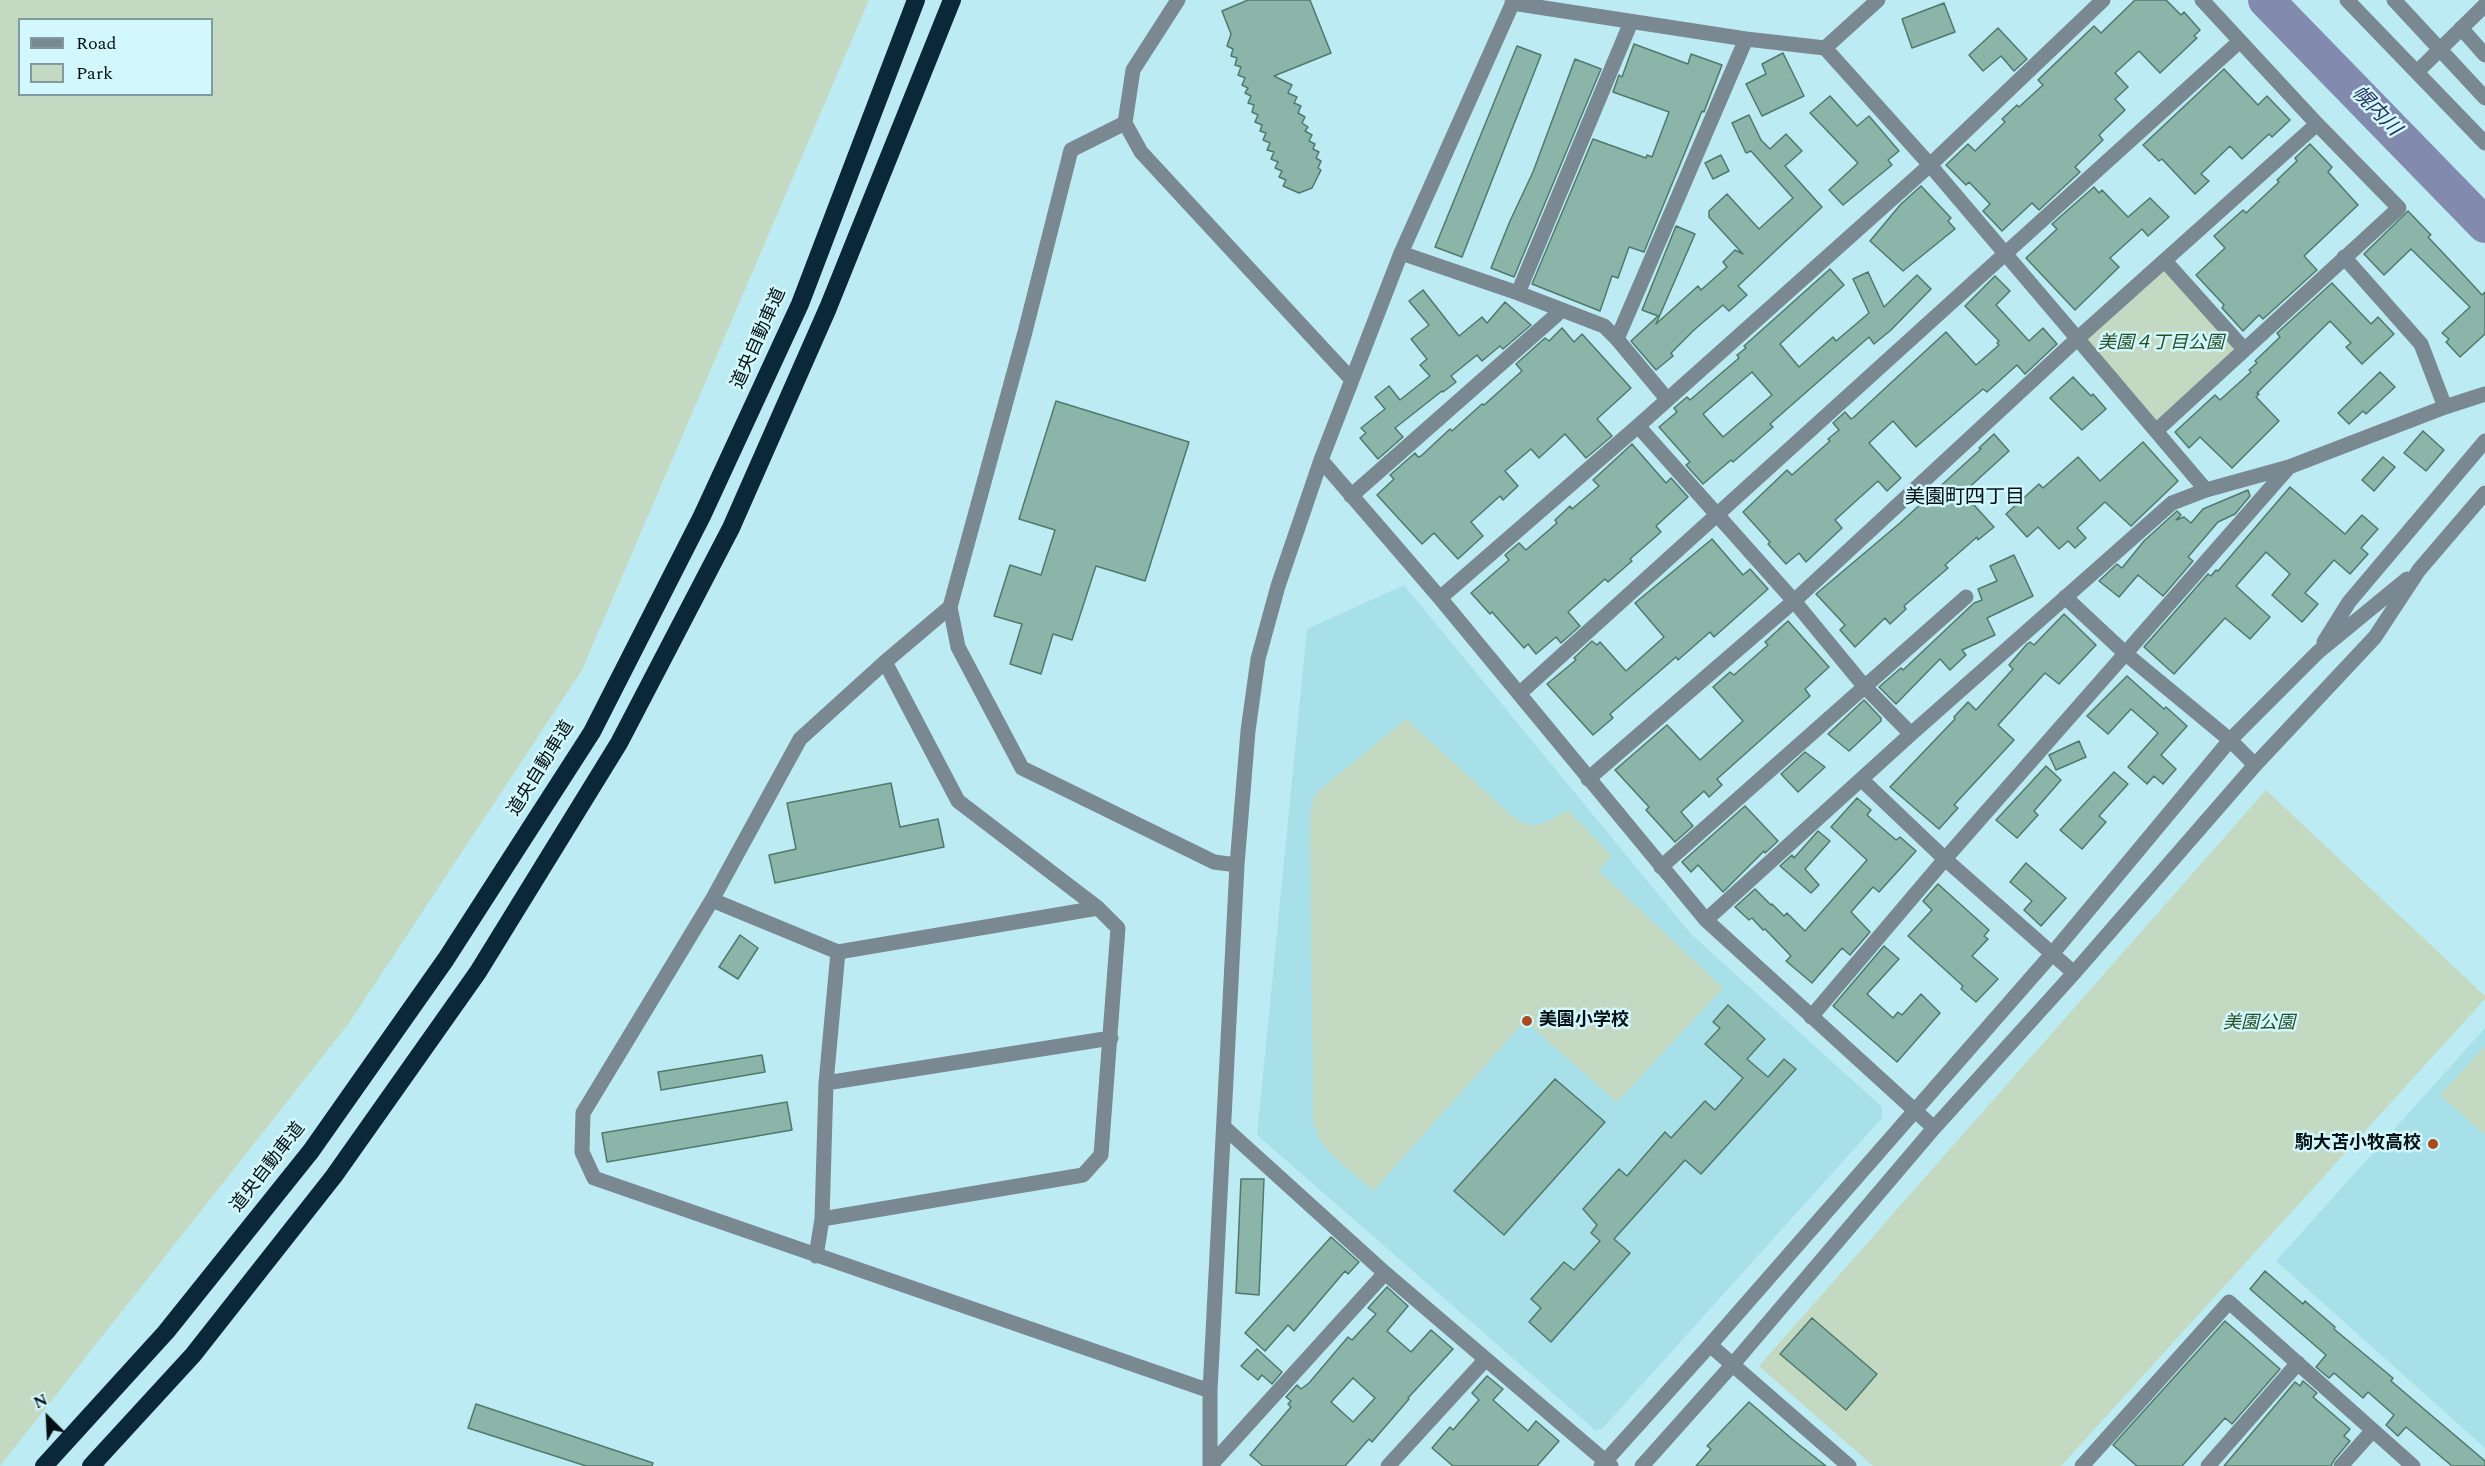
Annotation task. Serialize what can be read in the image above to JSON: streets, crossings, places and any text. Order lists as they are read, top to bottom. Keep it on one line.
{"streets":{"highway":["道央自動車道"]},"districts":["美園町四丁目"],"water":["幌内川"],"parks":["美園４丁目公園","美園公園"],"places":["美園小学校","駒大苫小牧高校"],"legend":["Road","Park"],"north":"top left"}
